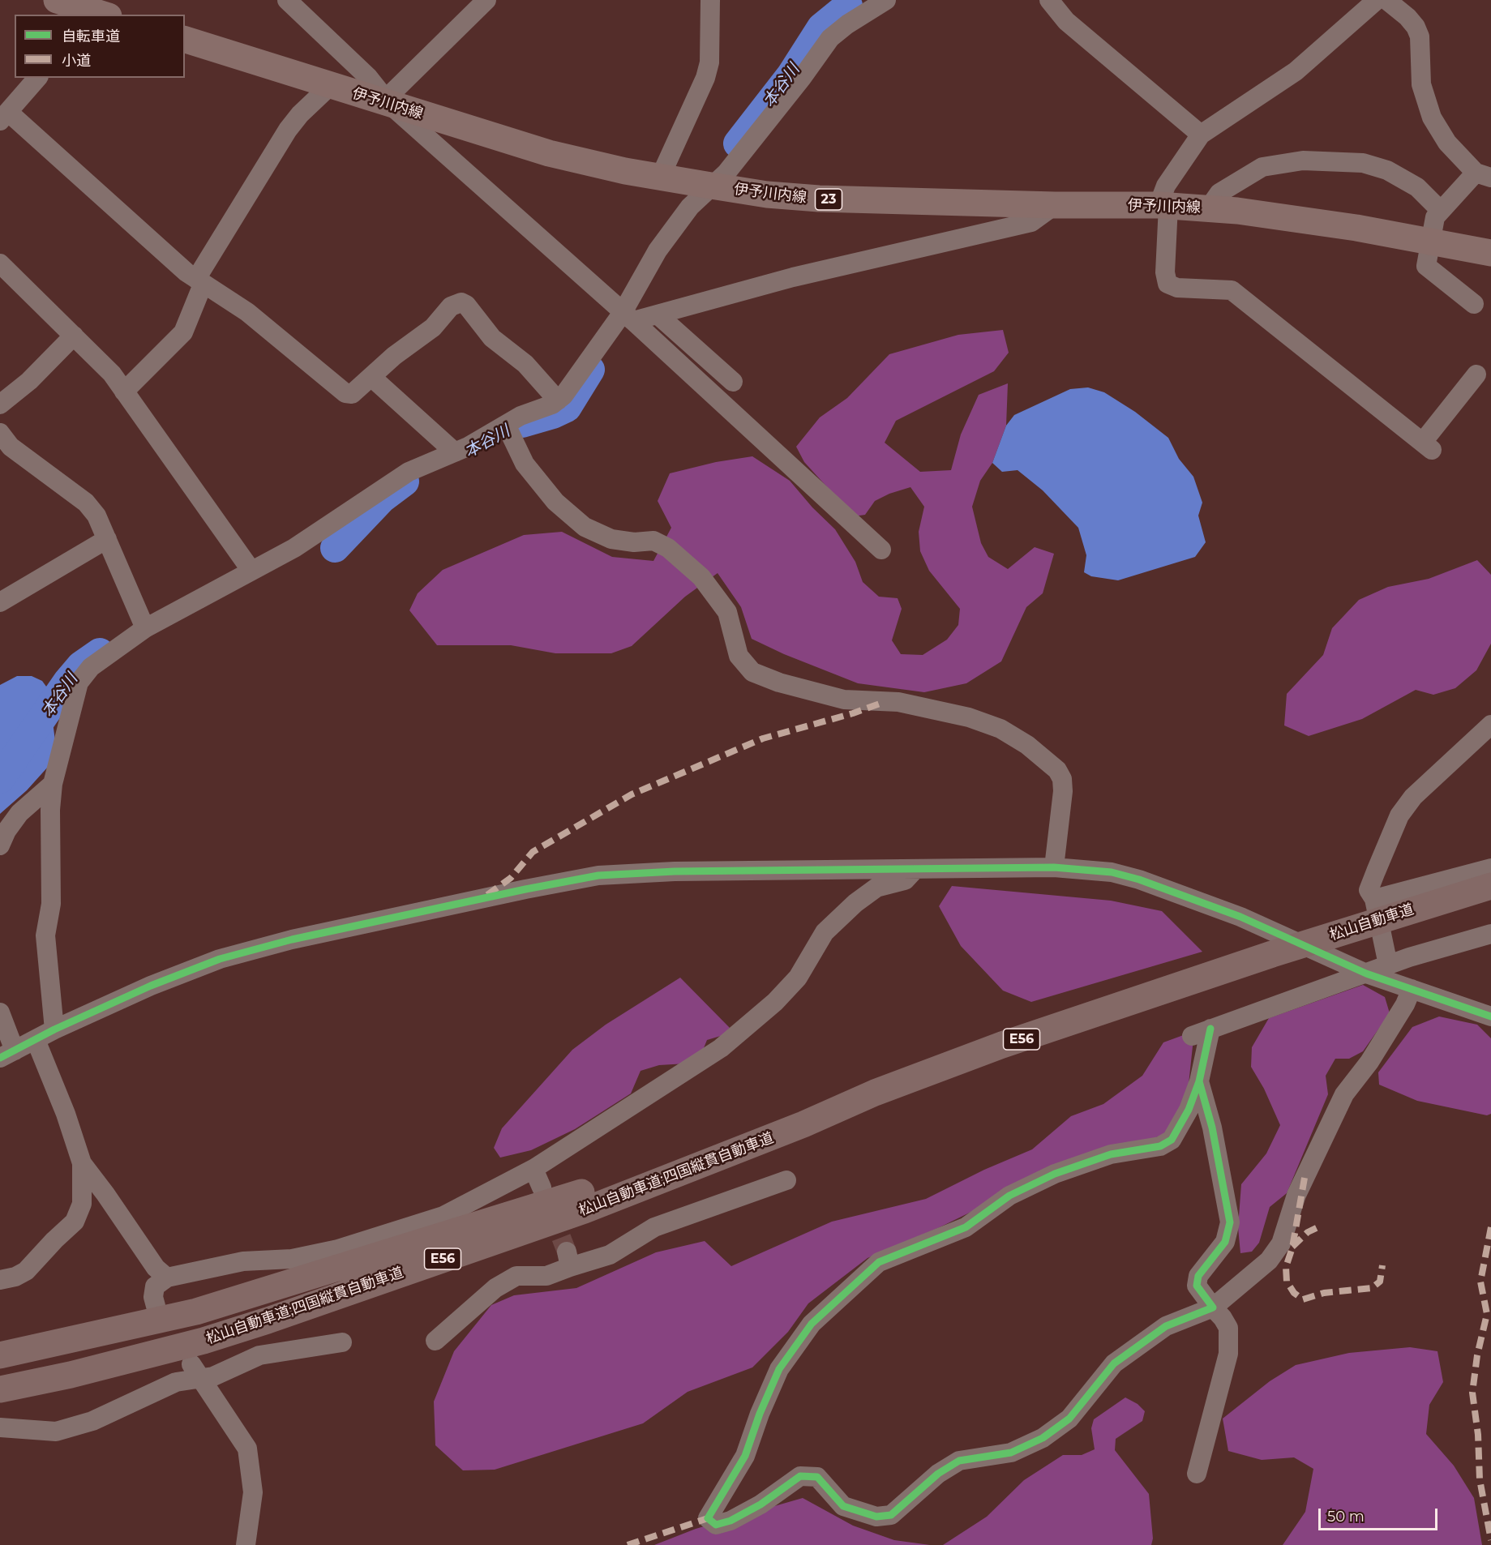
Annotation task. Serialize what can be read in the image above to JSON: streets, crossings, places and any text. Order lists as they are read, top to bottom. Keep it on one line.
{"streets":{"highway":["松山自動車道","E56","松山自動車道;四国縦貫自動車道"],"main road":["伊予川内線","23"]},"crossings":[["松山自動車道","松山自動車道;四国縦貫自動車道"]],"water":["本谷川"],"legend":["自転車道","小道"],"scale_bar":"50 m"}
